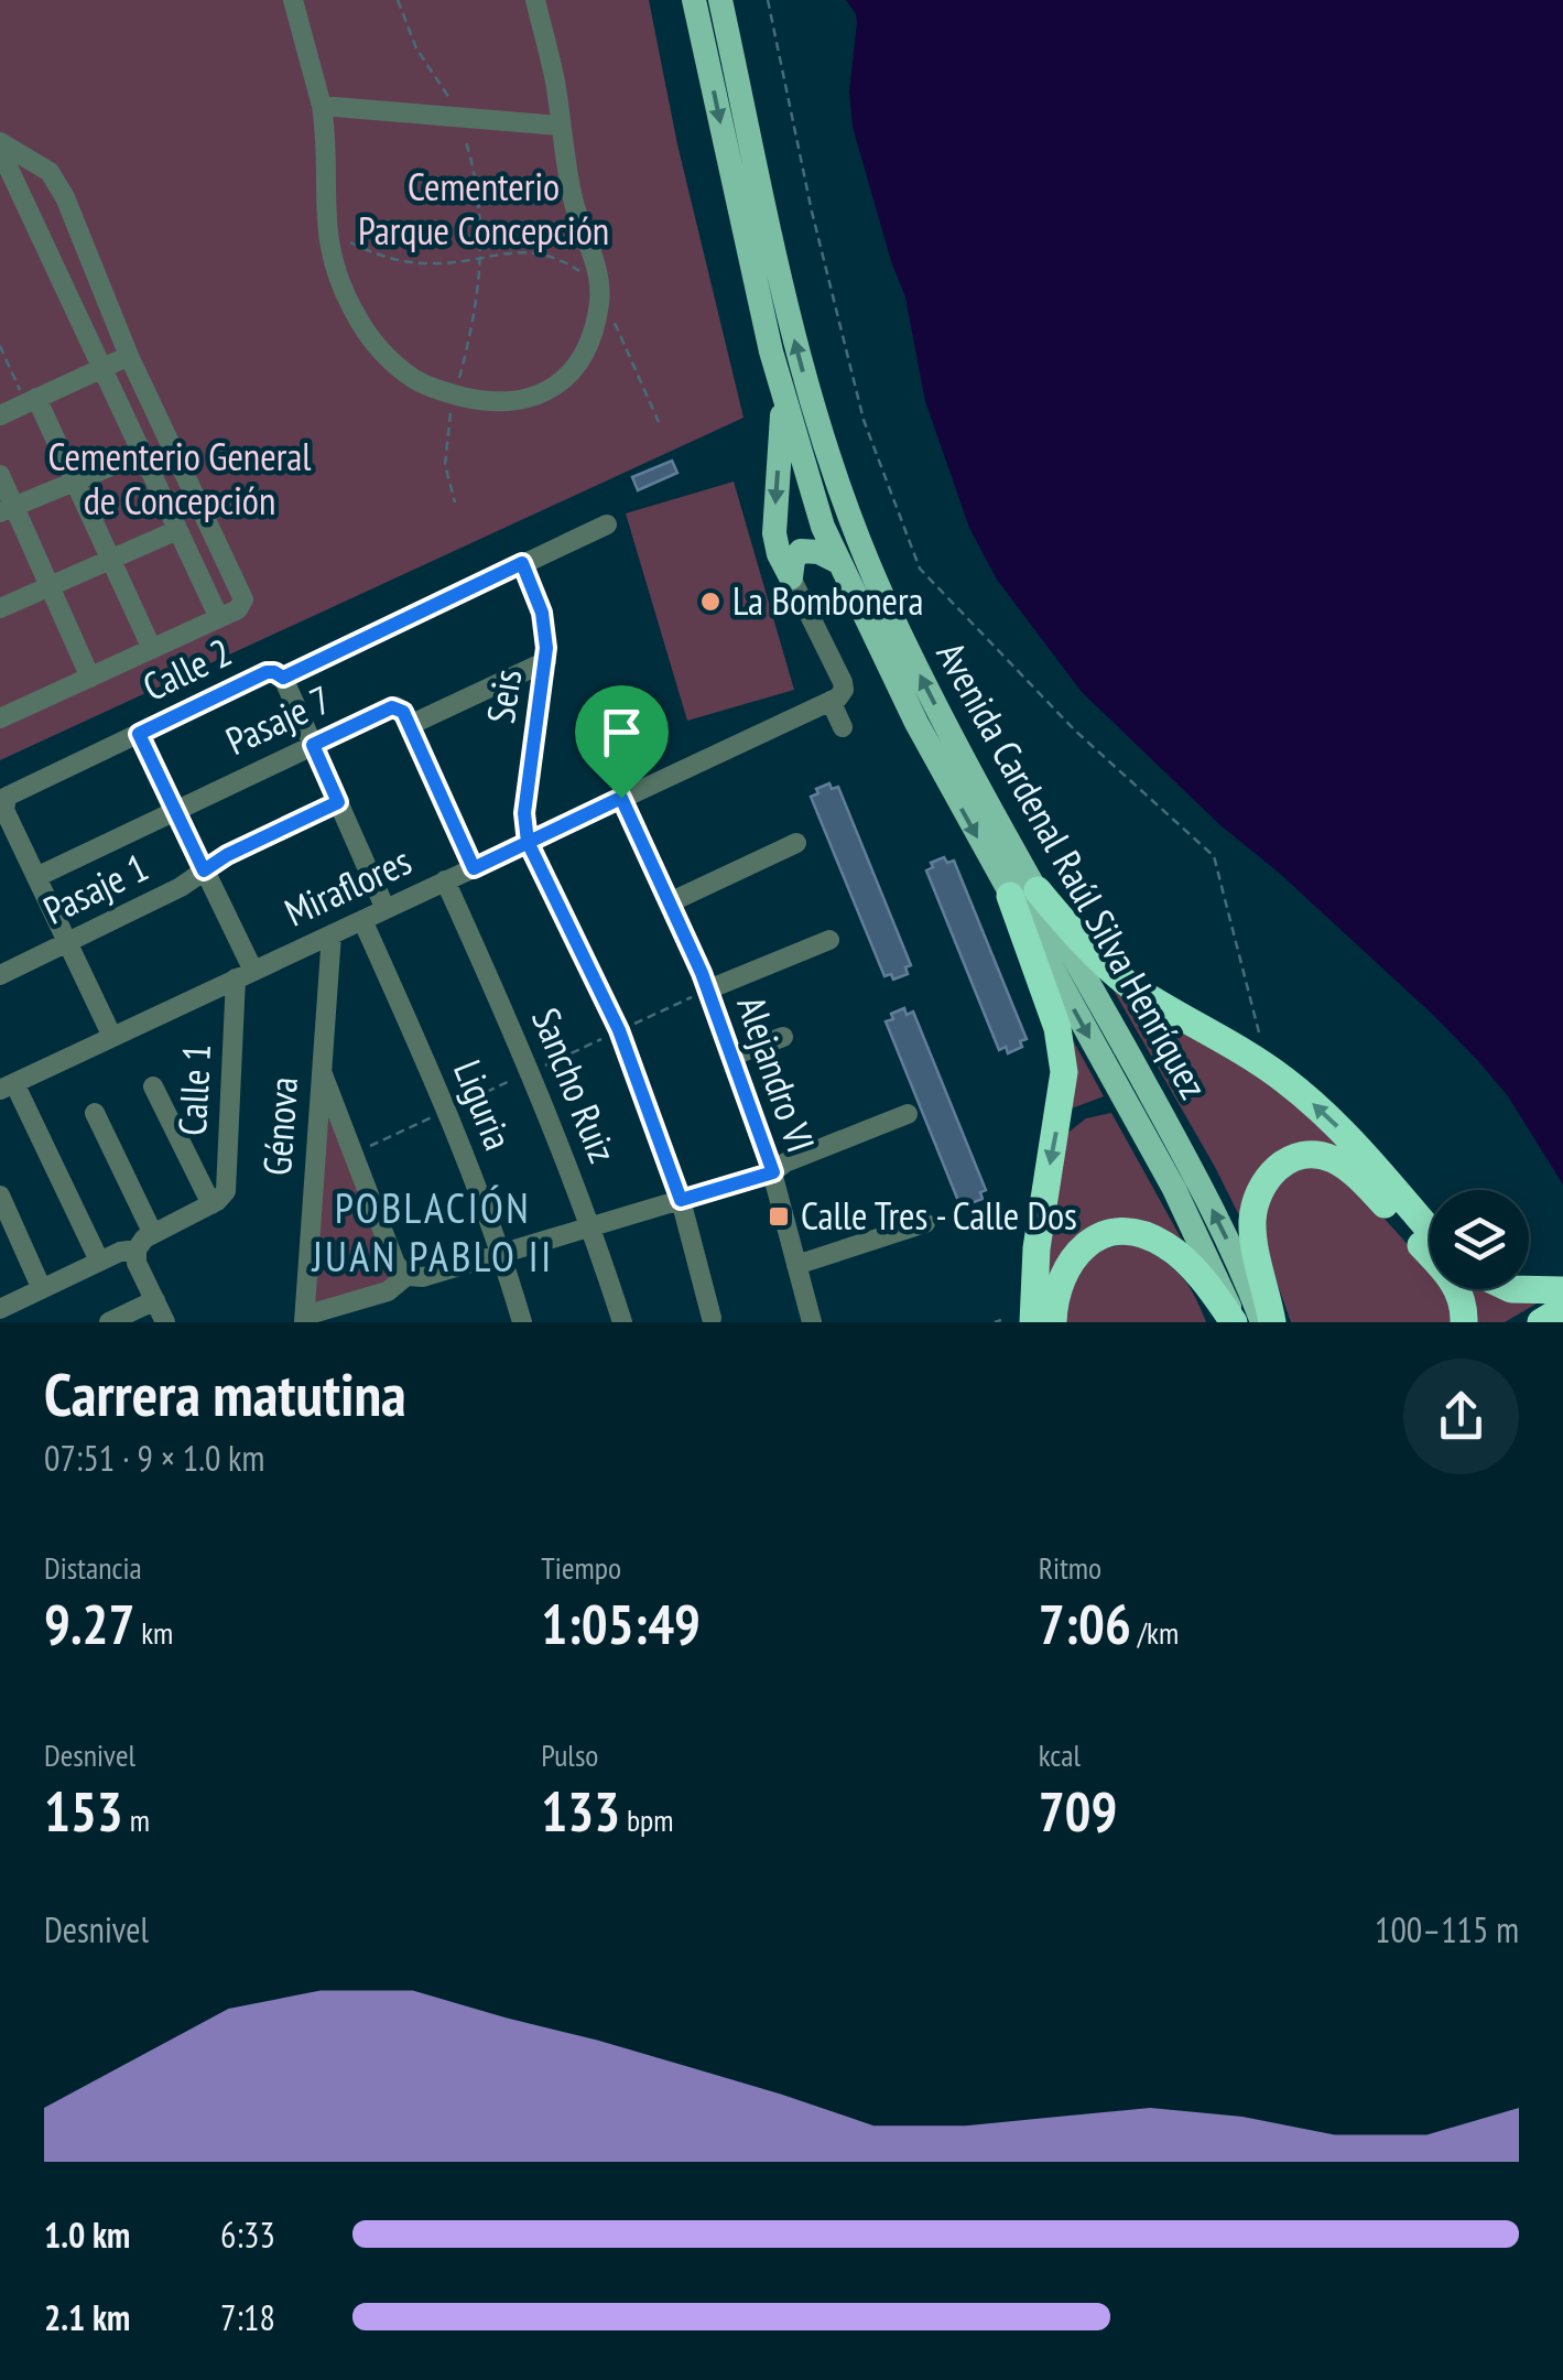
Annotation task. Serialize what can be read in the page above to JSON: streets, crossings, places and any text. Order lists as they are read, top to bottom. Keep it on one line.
{"streets":{"main road":["Avenida Cardenal Raúl Silva Henríquez"],"street":["Calle 2","Seis","Pasaje 7","Miraflores","Pasaje 1","Alejandro VI","Sancho Ruiz","Calle 1","Liguria","Génova"]},"crossings":[["Calle 2","Seis"],["Seis","Miraflores"],["Miraflores","Alejandro VI"],["Miraflores","Sancho Ruiz"],["Miraflores","Calle 1"],["Miraflores","Liguria"],["Miraflores","Génova"]],"districts":["POBLACIÓN JUAN PABLO II"],"parks":["Cementerio Parque Concepción","Cementerio General de Concepción"],"places":{"other":["La Bombonera"],"transit":["Calle Tres - Calle Dos"]},"page":{"heading":["Carrera matutina","07:51 · 9 × 1.0 km"],"stats":[["Distancia","9.27 km"],["Tiempo","1:05:49"],["Ritmo","7:06 /km"],["Desnivel","153 m"],["Pulso","133 bpm"],["kcal","709"]],"chart":["Desnivel","100–115 m"],"list":[{"name":"1.0 km","note":"6:33"},{"name":"2.1 km","note":"7:18"}]}}
